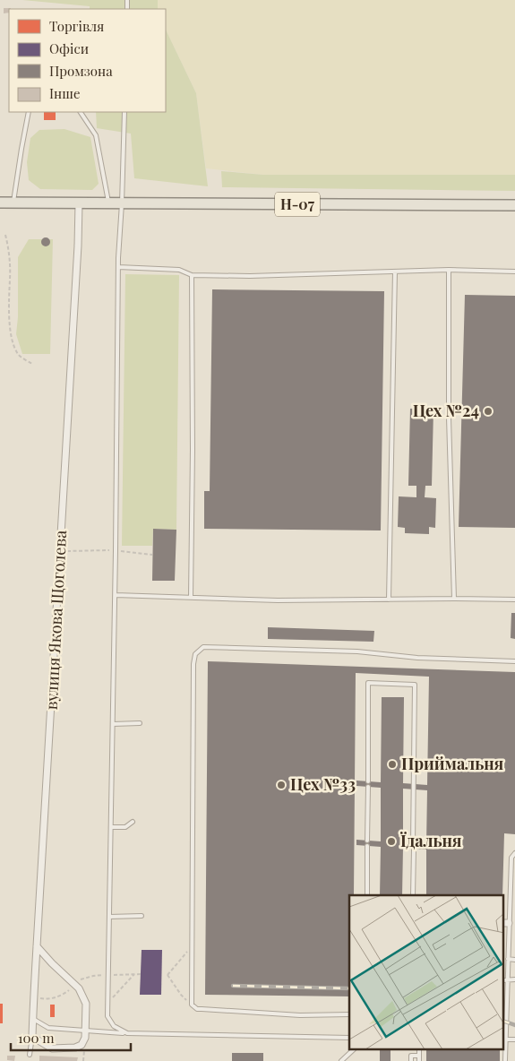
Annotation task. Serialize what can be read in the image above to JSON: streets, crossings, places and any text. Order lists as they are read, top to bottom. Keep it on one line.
{"streets":{"main road":["Н-07"],"street":["вулиця Якова Щоголева"]},"crossings":[["Н-07","вулиця Якова Щоголева"]],"places":["Цех №24","Приймальня","Цех №33","Їдальня"],"legend":["Торгівля","Офіси","Промзона","Інше"],"scale_bar":"100 m"}
